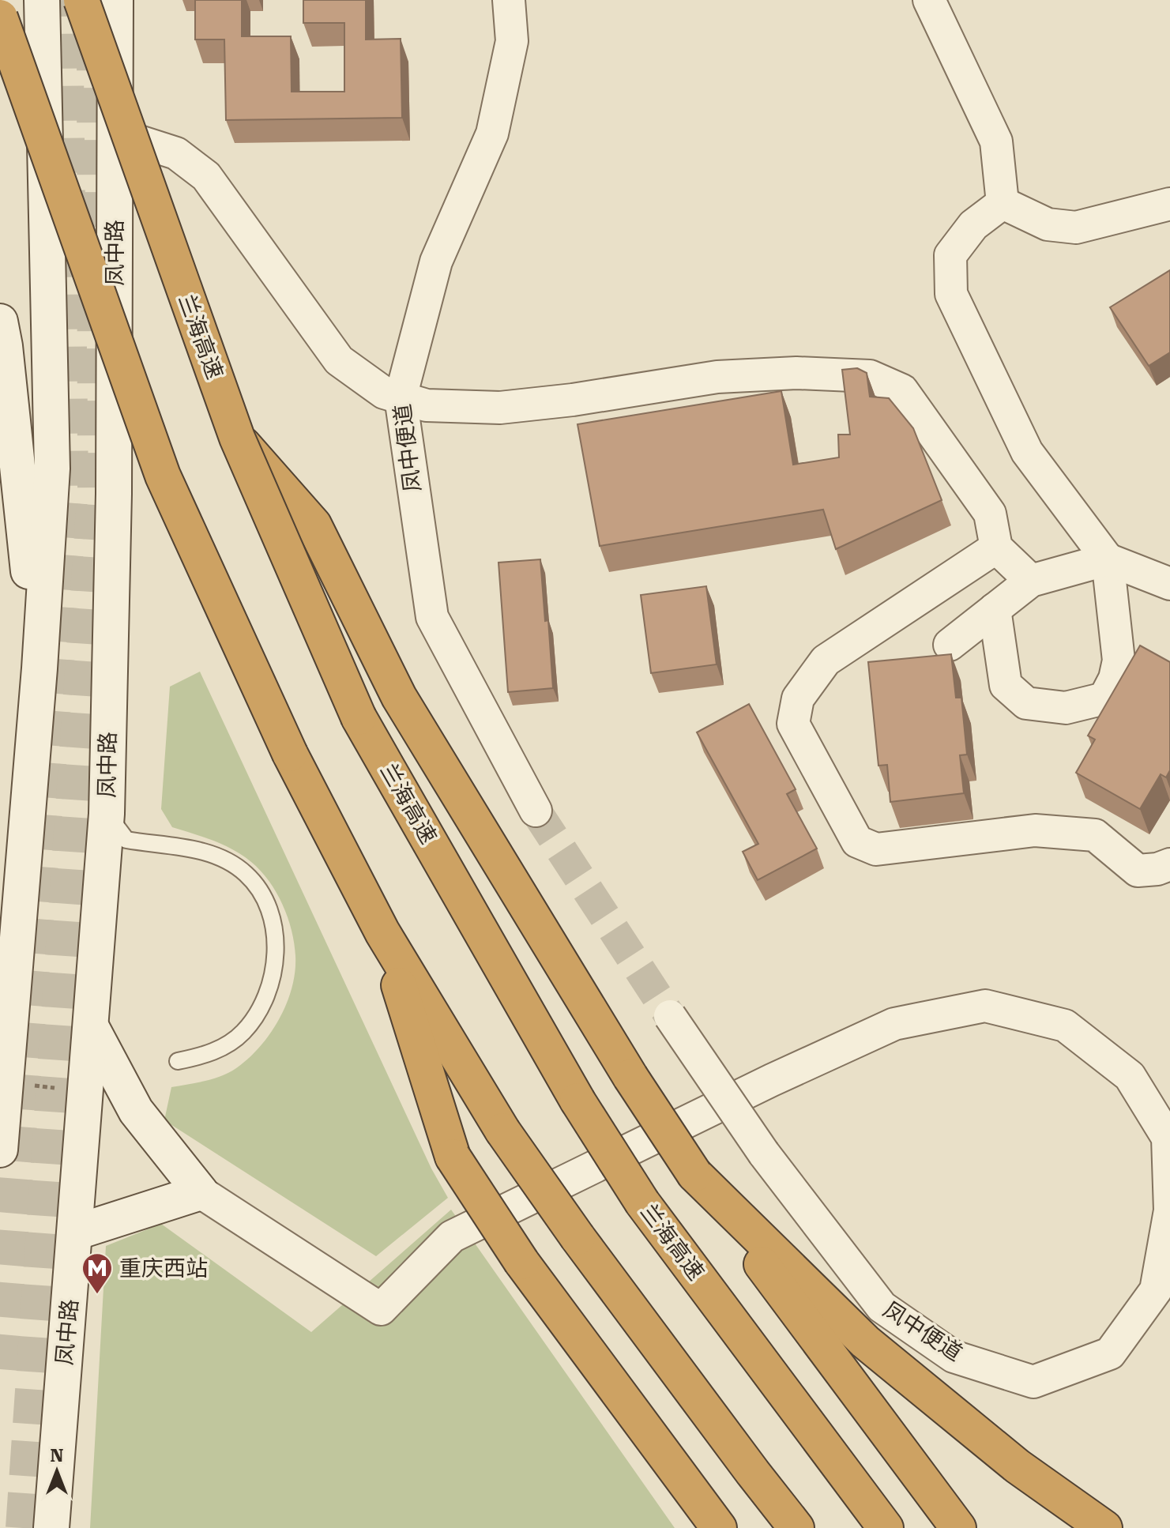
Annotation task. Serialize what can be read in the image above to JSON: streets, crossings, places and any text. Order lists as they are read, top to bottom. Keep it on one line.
{"streets":{"highway":["兰海高速"],"main road":["凤中路"],"street":["凤中便道"]},"places":{"metro station":["重庆西站"]},"north":"top"}
